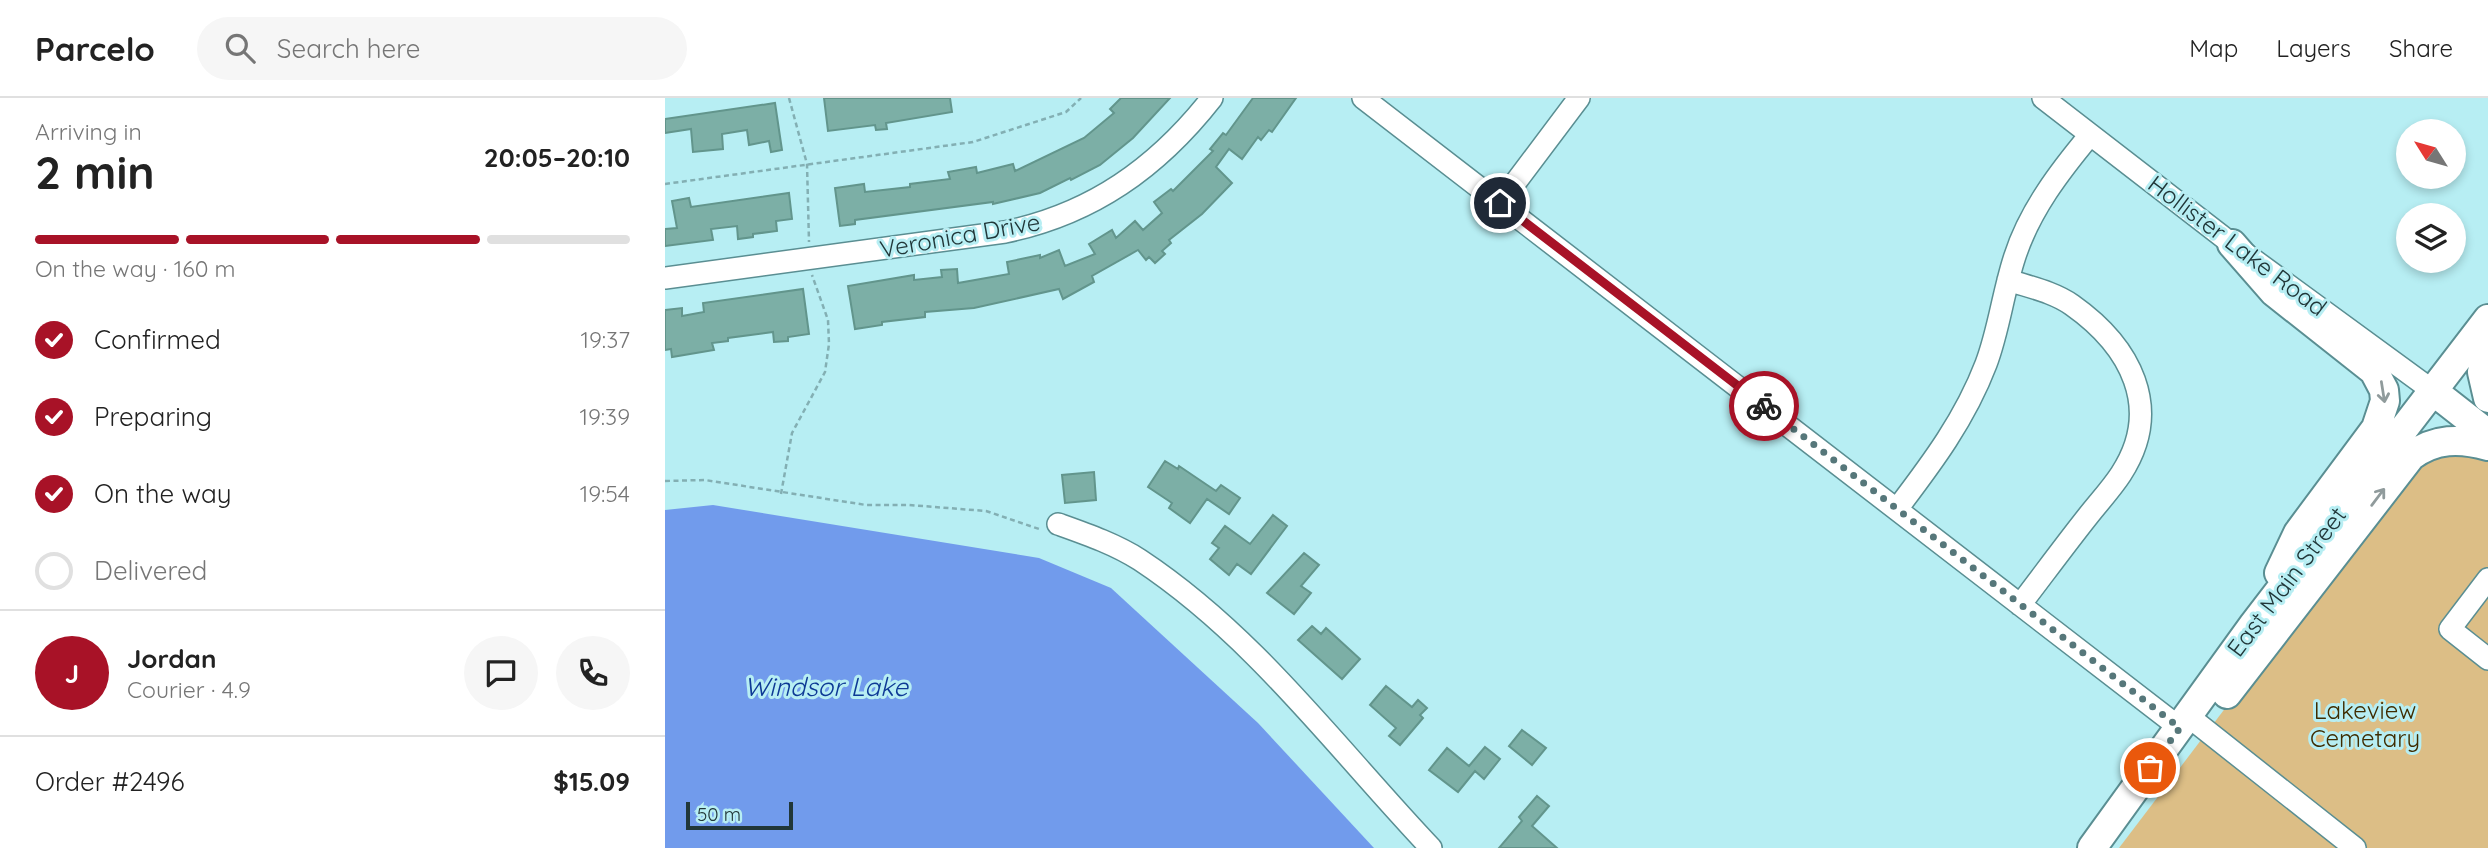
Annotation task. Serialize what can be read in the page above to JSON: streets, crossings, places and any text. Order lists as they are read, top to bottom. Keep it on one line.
{"streets":{"main road":["East Main Street"],"street":["Veronica Drive","Hollister Lake Road"]},"crossings":[["Hollister Lake Road","East Main Street"]],"water":["Windsor Lake"],"parks":["Lakeview Cemetary"],"scale_bar":"50 m","north":"top left","page":{"header":"Parcelo","search":"Search here","nav":["Map","Layers","Share"],"heading":["2 min","Arriving in","20:05–20:10"],"panel":["Jordan","Courier · 4.9","Order #2496","$15.09"],"bar":"On the way · 160 m","list":[["Confirmed","19:37"],["Preparing","19:39"],["On the way","19:54"],"Delivered"],"round":"J","scale":"50 m"}}
